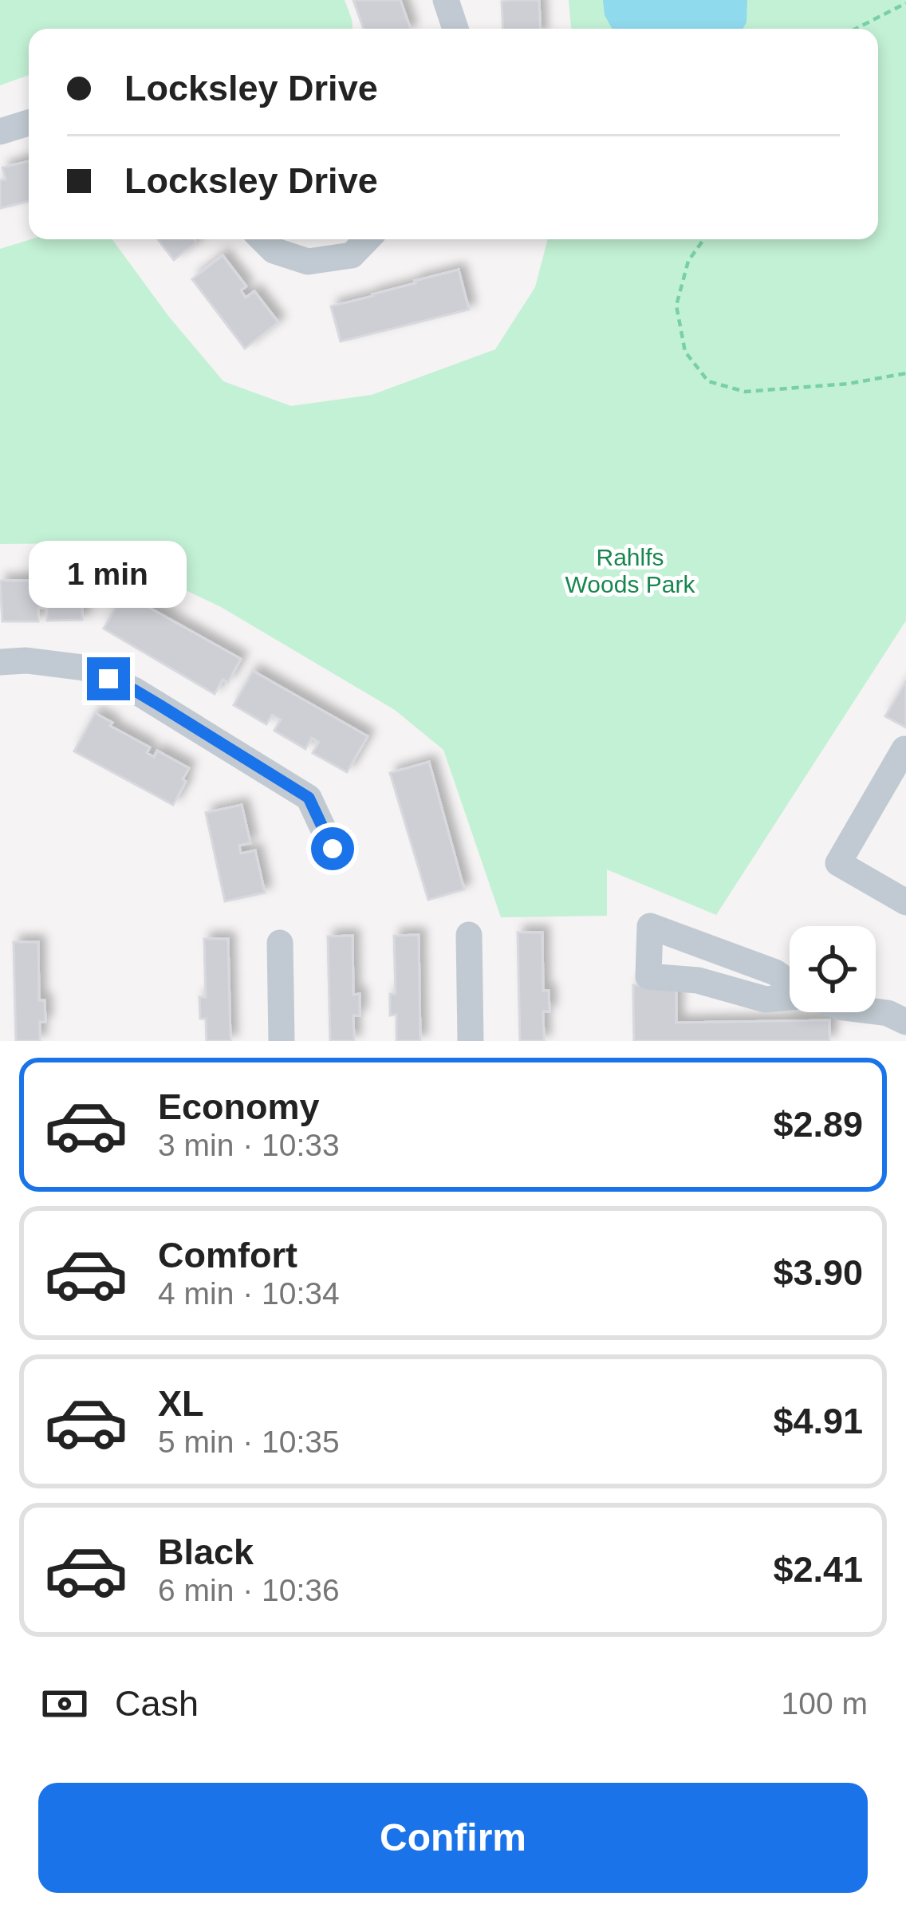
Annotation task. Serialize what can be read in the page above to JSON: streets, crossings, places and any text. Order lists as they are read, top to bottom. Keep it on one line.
{"parks":["Rahlfs Woods Park"],"page":{"banner":["Locksley Drive","Locksley Drive"],"bubble":"1 min","list":[{"name":"Economy","note":"3 min · 10:33","value":"$2.89"},{"name":"Comfort","note":"4 min · 10:34","value":"$3.90"},{"name":"XL","note":"5 min · 10:35","value":"$4.91"},{"name":"Black","note":"6 min · 10:36","value":"$2.41"}],"pay":["Cash","100 m"],"buttons":"Confirm"}}
